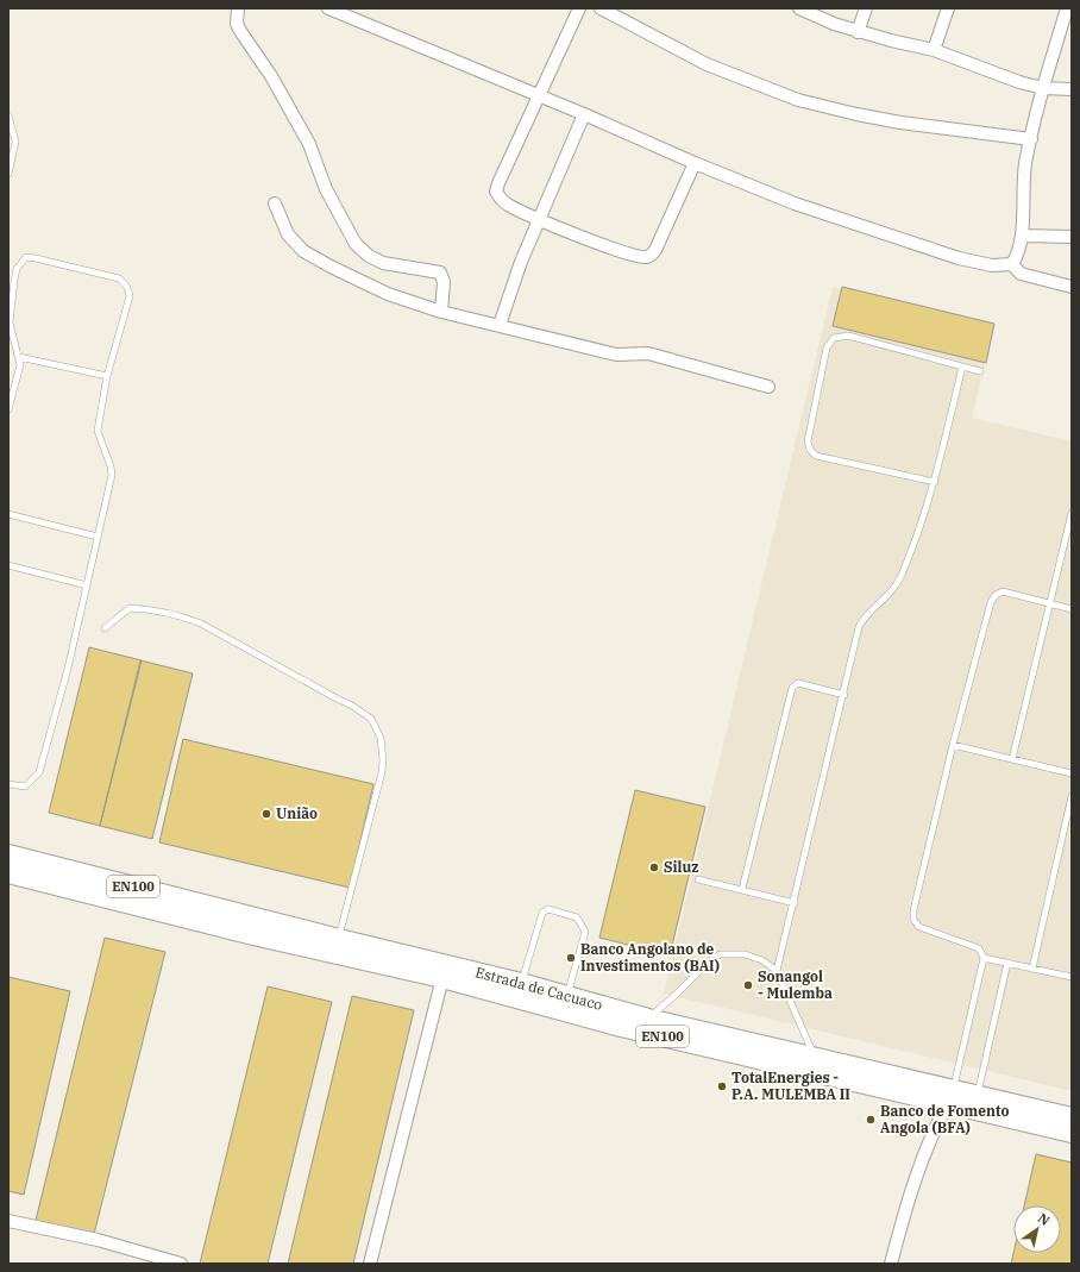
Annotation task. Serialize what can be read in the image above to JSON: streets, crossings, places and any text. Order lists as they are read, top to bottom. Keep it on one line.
{"streets":{"main road":["EN100","Estrada de Cacuaco"]},"places":["União","Siluz","Banco Angolano de Investimentos (BAI)","Sonangol - Mulemba","TotalEnergies - P.A. MULEMBA II","Banco de Fomento Angola (BFA)"],"north":"top right"}
